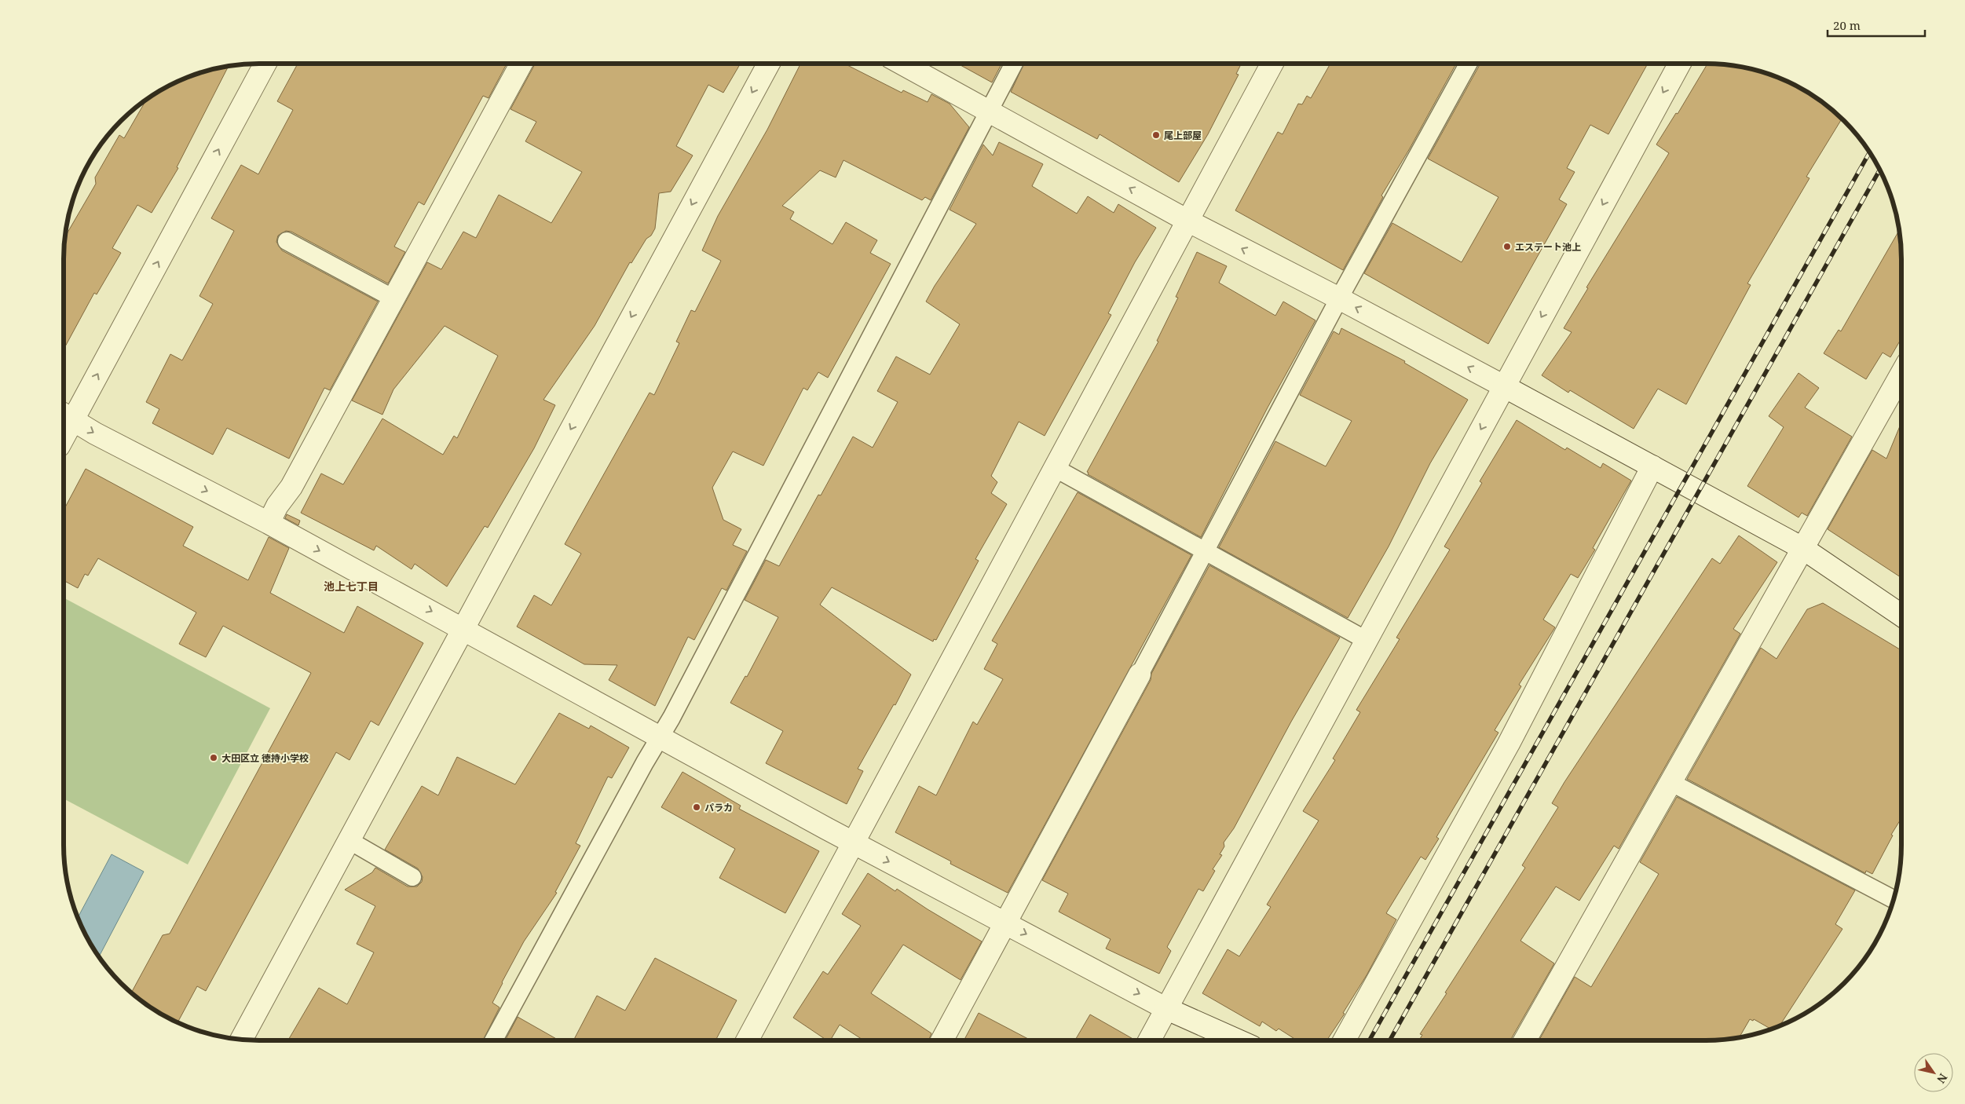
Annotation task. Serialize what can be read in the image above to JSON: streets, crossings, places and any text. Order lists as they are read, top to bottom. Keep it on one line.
{"districts":["池上七丁目"],"places":["尾上部屋","エステート池上","大田区立 徳持小学校","パラカ"],"scale_bar":"20 m","north":"bottom right"}
